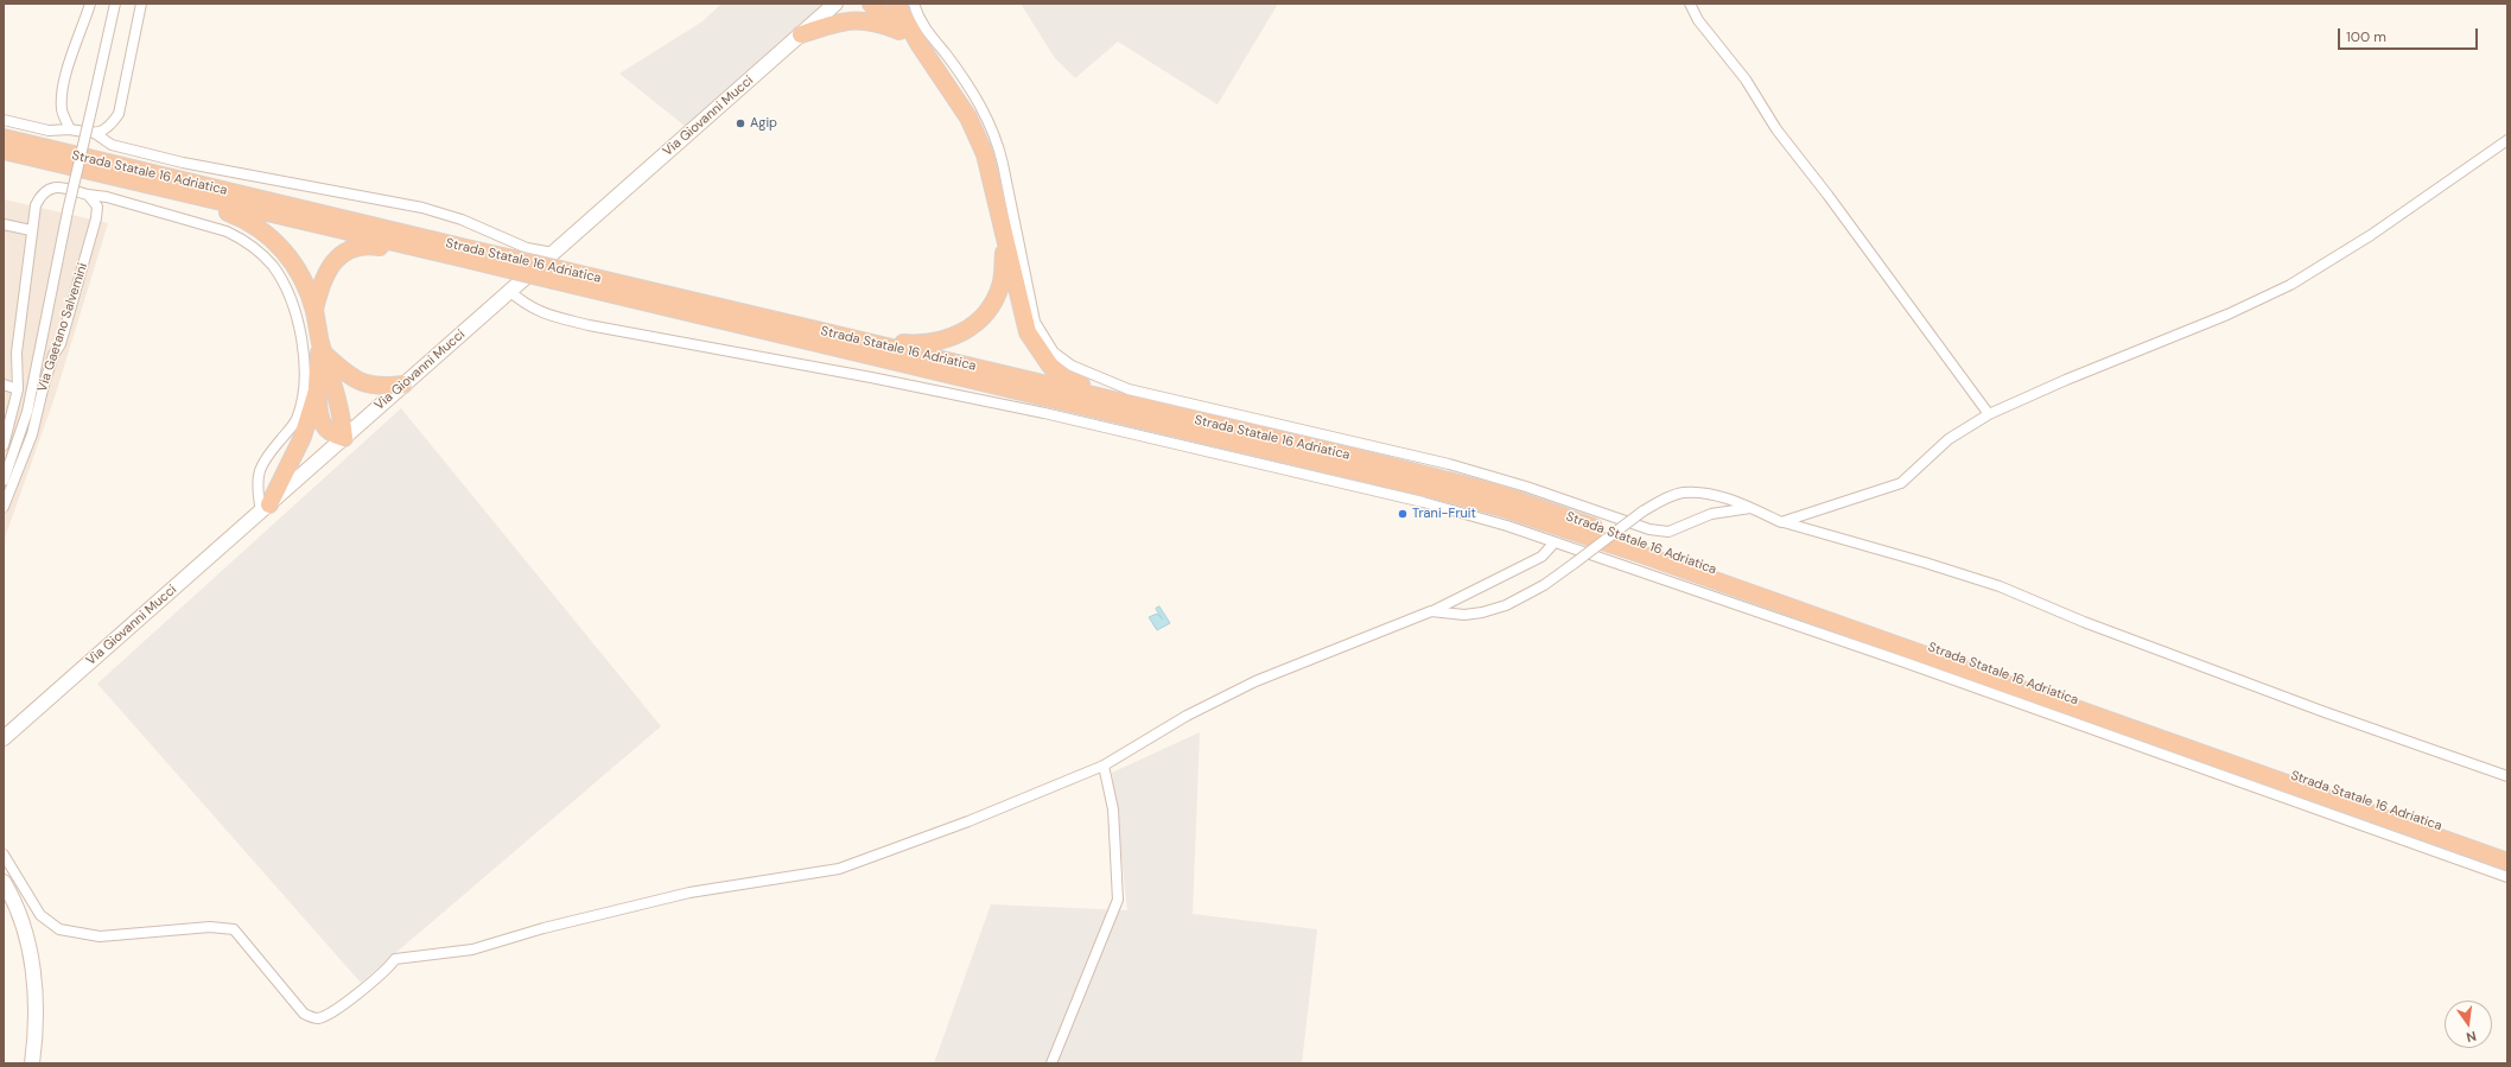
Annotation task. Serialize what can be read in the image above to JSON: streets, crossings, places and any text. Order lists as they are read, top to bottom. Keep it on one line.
{"streets":{"highway":["Strada Statale 16 Adriatica"],"main road":["Via Giovanni Mucci"],"street":["Via Gaetano Salvemini"]},"places":["Agip","Trani-Fruit"],"scale_bar":"100 m","north":"bottom"}
